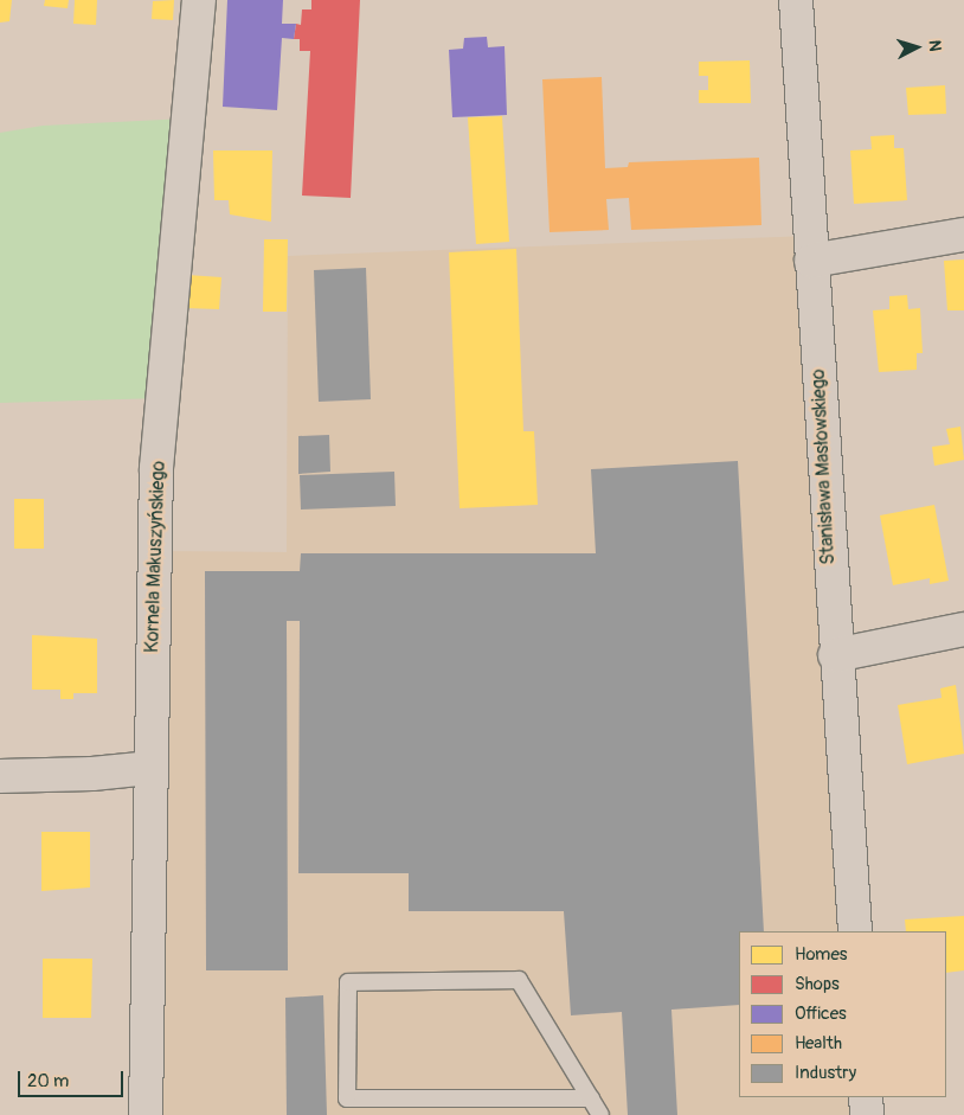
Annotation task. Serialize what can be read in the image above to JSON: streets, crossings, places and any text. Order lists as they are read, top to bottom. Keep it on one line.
{"streets":{"street":["Stanisława Masłowskiego","Kornela Makuszyńskiego"]},"legend":["Homes","Shops","Offices","Health","Industry"],"scale_bar":"20 m","north":"right"}
